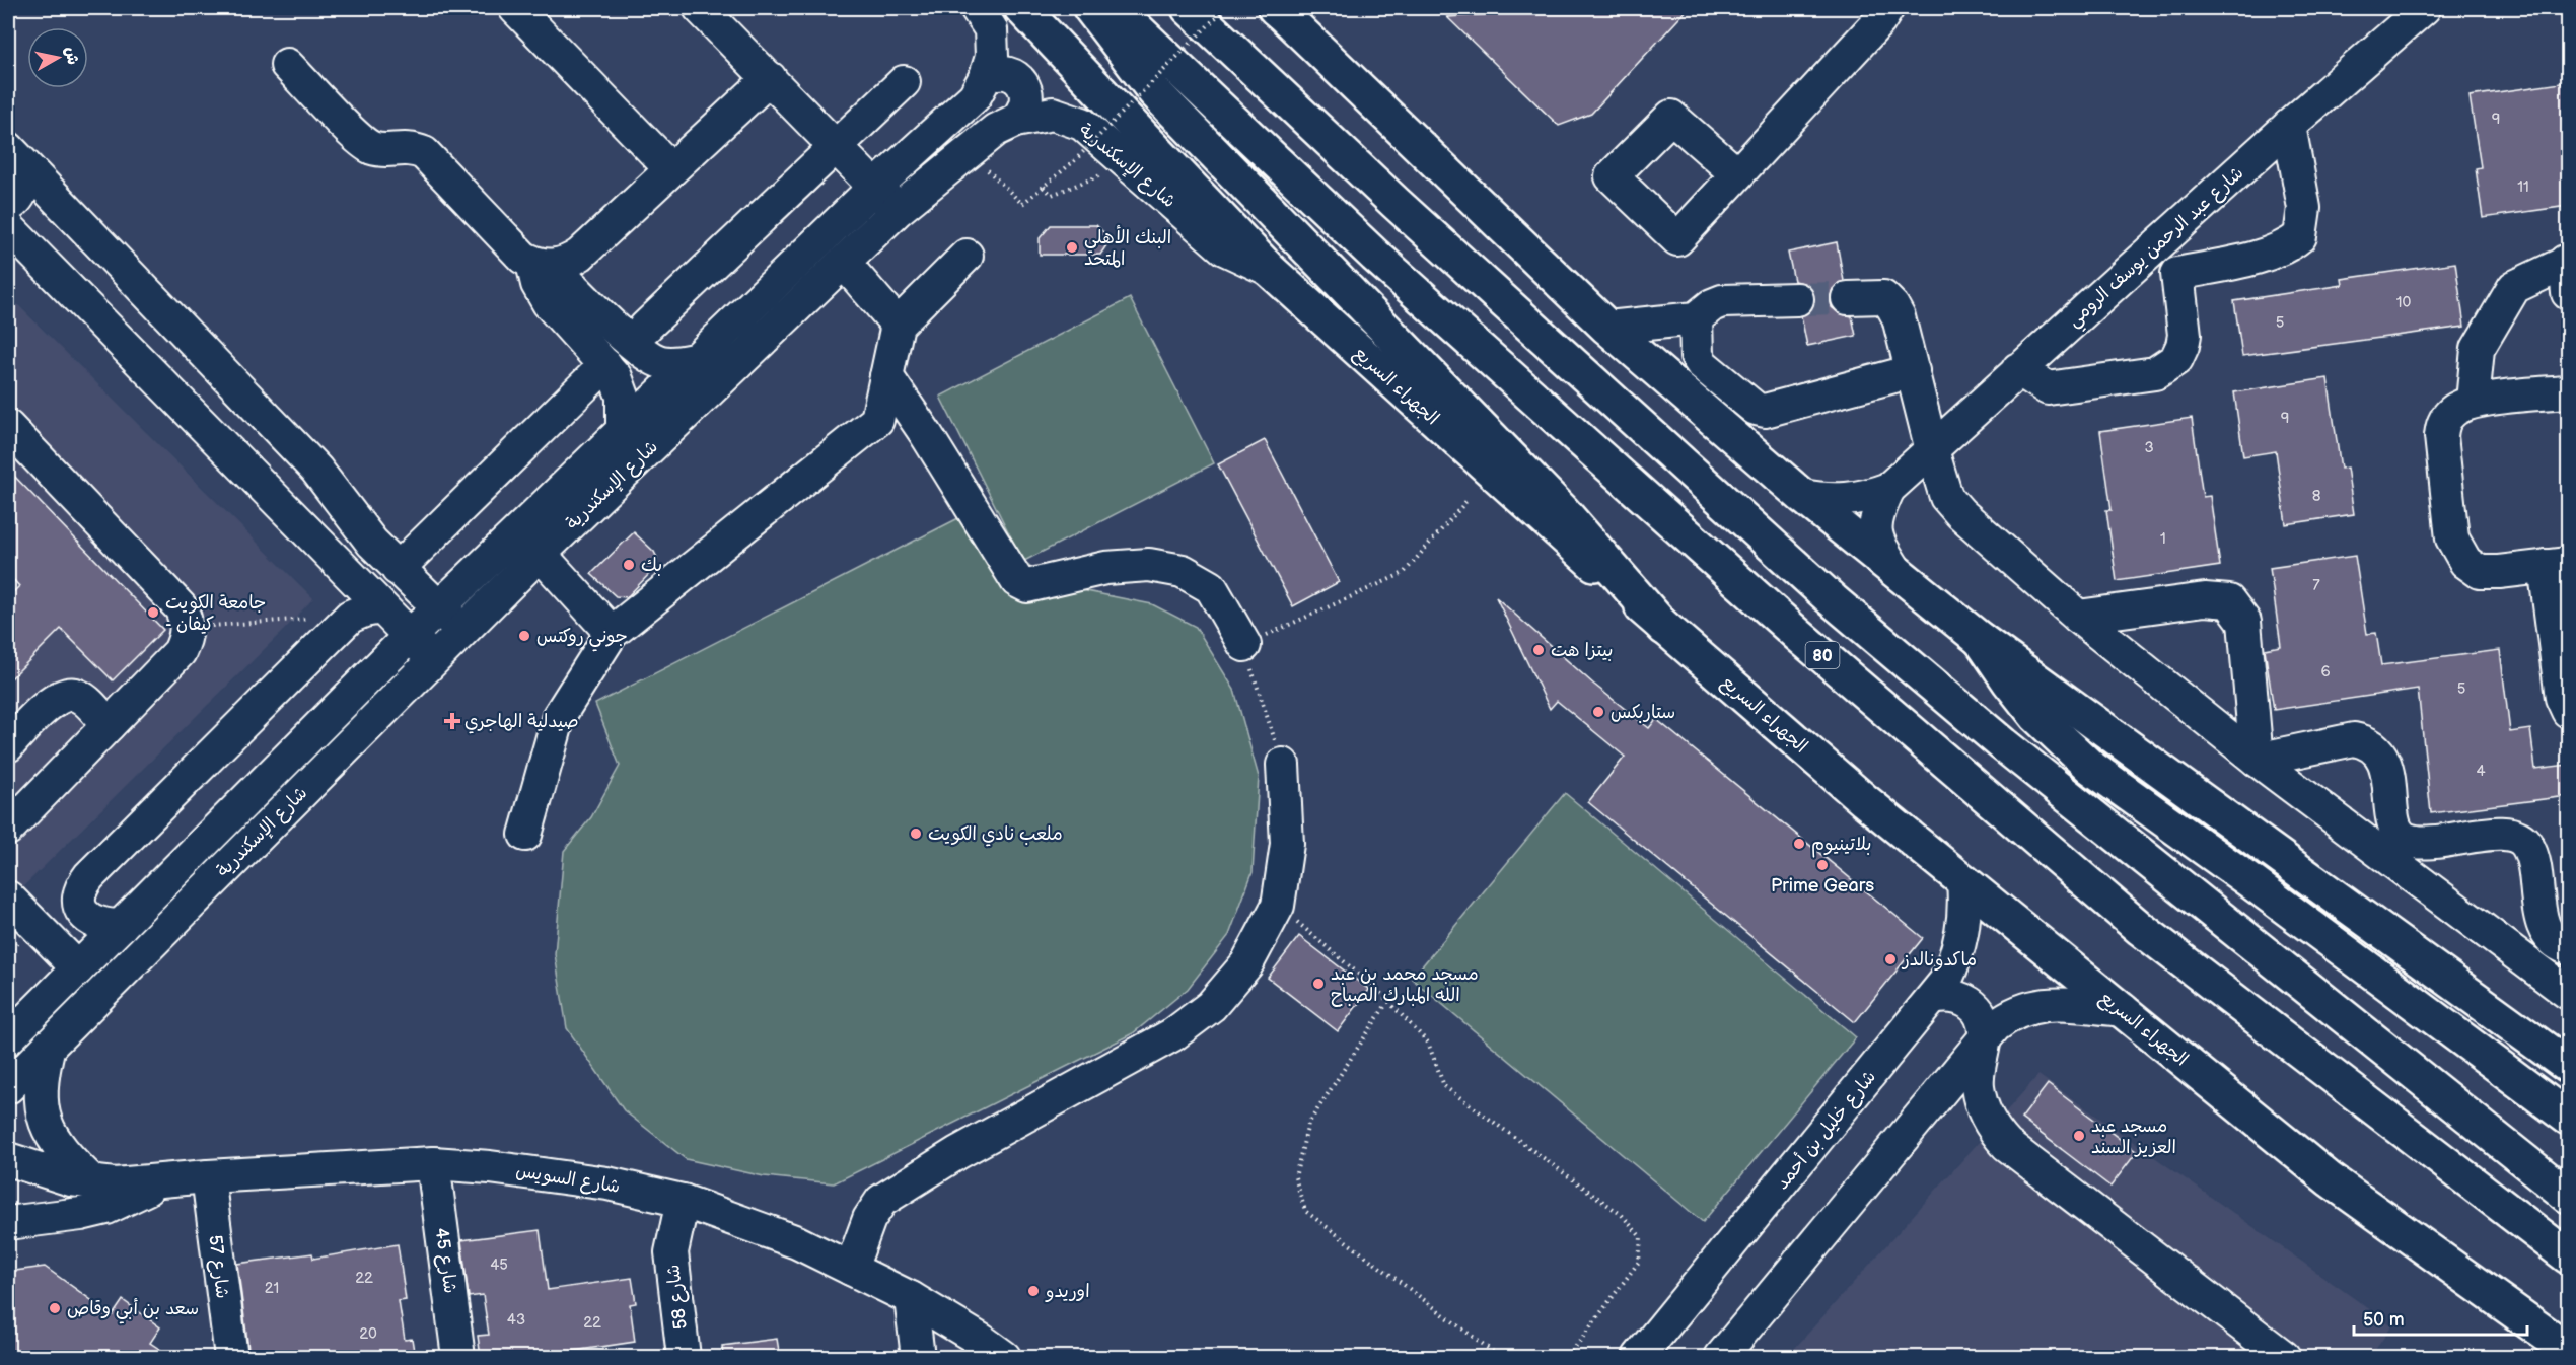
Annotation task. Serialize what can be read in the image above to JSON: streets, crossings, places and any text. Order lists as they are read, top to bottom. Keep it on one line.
{"streets":{"main road":["الجهراء السريع","80"],"street":["شارع الإسكندرية","شارع عبد الرحمن يوسف الرومي","شارع خليل بن أحمد","شارع السويس","شارع 45","شارع 57","شارع 58"]},"crossings":[["شارع الإسكندرية","الجهراء السريع"],["الجهراء السريع","شارع خليل بن أحمد"],["شارع السويس","شارع 45"],["شارع السويس","شارع 57"],["شارع السويس","شارع 58"]],"places":{"other":["البنك الأهلي المتحد","بك","جامعة الكويت - كيفان","جوني روكتس","بيتزا هت","ستاربكس","ملعب نادي الكويت","بلاتينيوم","Prime Gears","ماكدونالدز","مسجد محمد بن عبد الله المبارك الصباح","مسجد عبد العزيز السند","اوريدو","سعد بن أبي وقاص"],"health":["صيدلية الهاجري"]},"house_numbers":["9","11","10","5","9","3","8","1","7","6","5","4","45","22","21","43","22","20"],"scale_bar":"50 m","north":"right"}
